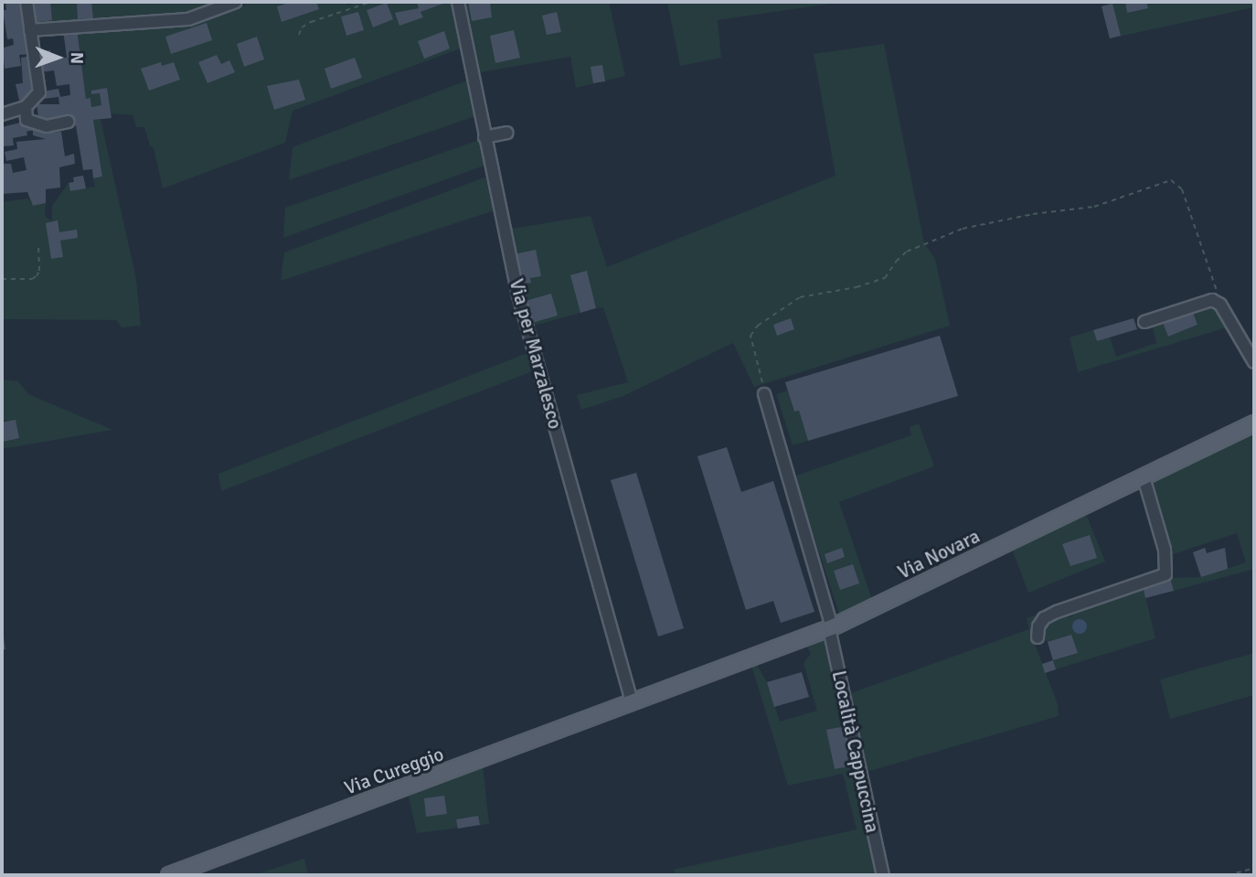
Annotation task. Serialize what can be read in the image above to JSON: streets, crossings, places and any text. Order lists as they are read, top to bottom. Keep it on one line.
{"streets":{"main road":["Via Novara","Via Cureggio"],"street":["Via per Marzalesco","Località Cappuccina"]},"crossings":[["Via per Marzalesco","Via Novara"],["Via per Marzalesco","Via Cureggio"],["Via Novara","Località Cappuccina"],["Via Novara","Via Cureggio"]],"north":"right"}
